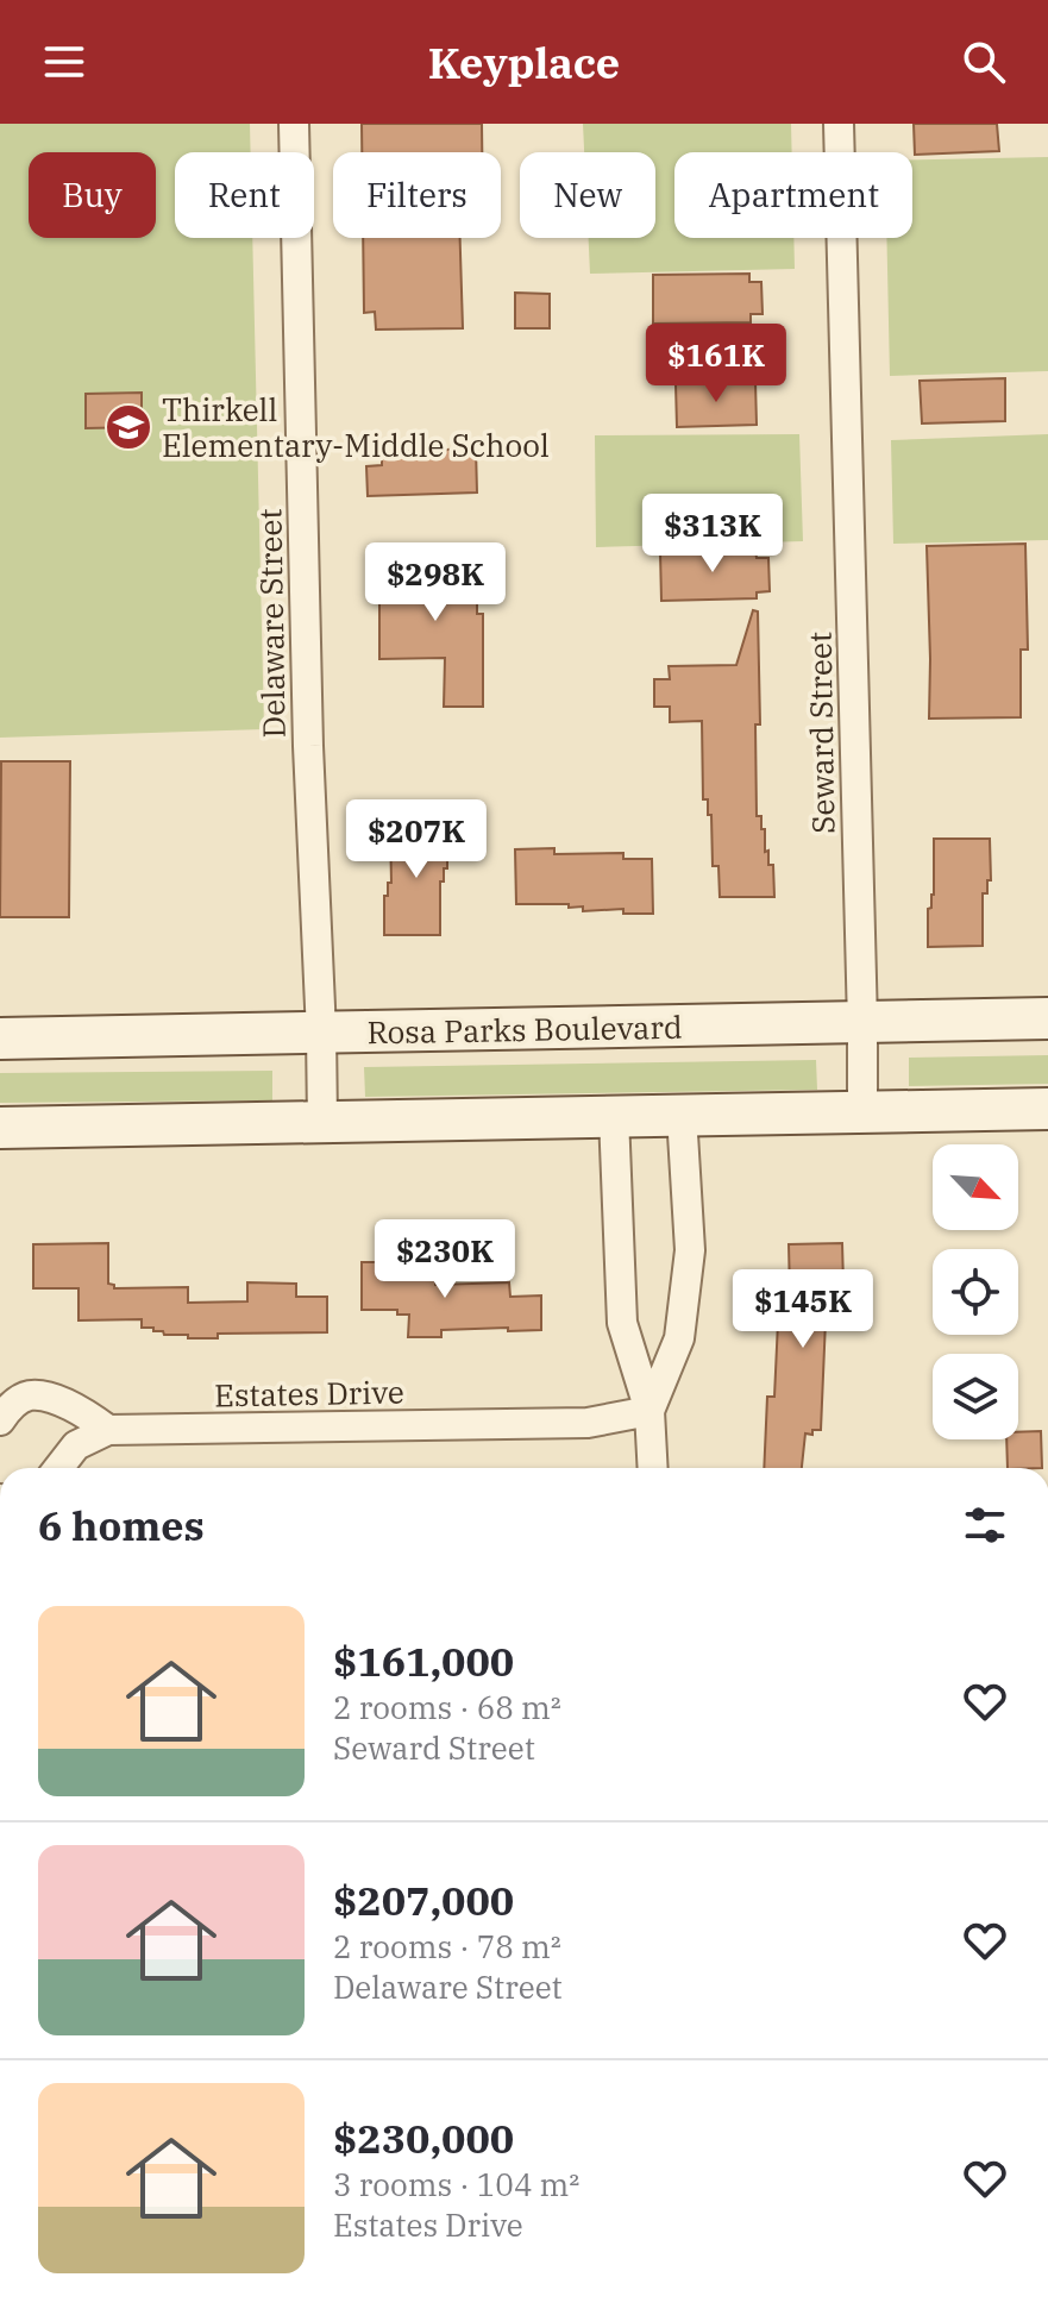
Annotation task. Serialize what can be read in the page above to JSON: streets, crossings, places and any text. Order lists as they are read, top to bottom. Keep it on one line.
{"streets":{"street":["Delaware Street","Seward Street","Rosa Parks Boulevard","Estates Drive"]},"crossings":[["Delaware Street","Rosa Parks Boulevard"],["Seward Street","Rosa Parks Boulevard"]],"places":{"school or university":["Thirkell Elementary-Middle School"]},"north":"bottom right","page":{"header":"Keyplace","chip":["Buy","Rent","Filters","New","Apartment"],"price":["$161K","$313K","$298K","$207K","$230K","$145K"],"heading":"6 homes","list":[{"name":"$161,000","note":"2 rooms · 68 m² · Seward Street"},{"name":"$207,000","note":"2 rooms · 78 m² · Delaware Street"},{"name":"$230,000","note":"3 rooms · 104 m² · Estates Drive"}]}}
